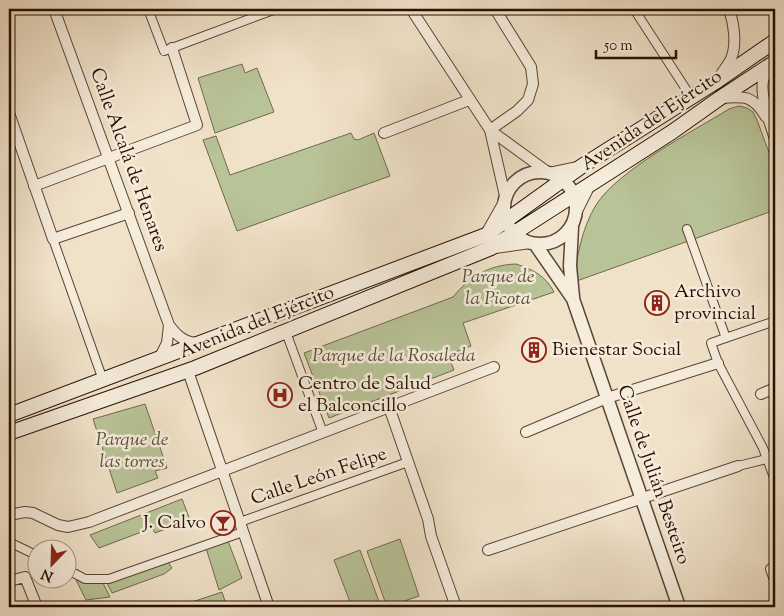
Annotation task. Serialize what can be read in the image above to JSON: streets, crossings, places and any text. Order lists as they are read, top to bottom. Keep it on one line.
{"streets":{"main road":["Avenida del Ejército"],"street":["Calle Alcalá de Henares","Calle de Julián Besteiro","Calle León Felipe"]},"crossings":[["Avenida del Ejército","Calle Alcalá de Henares"],["Avenida del Ejército","Calle de Julián Besteiro"]],"parks":["Parque de la Picota","Parque de la Rosaleda","Parque de las torres"],"places":{"building":["Archivo provincial","Bienestar Social"],"hospital":["Centro de Salud el Balconcillo"],"bar":["J. Calvo"]},"scale_bar":"50 m","north":"bottom left"}
